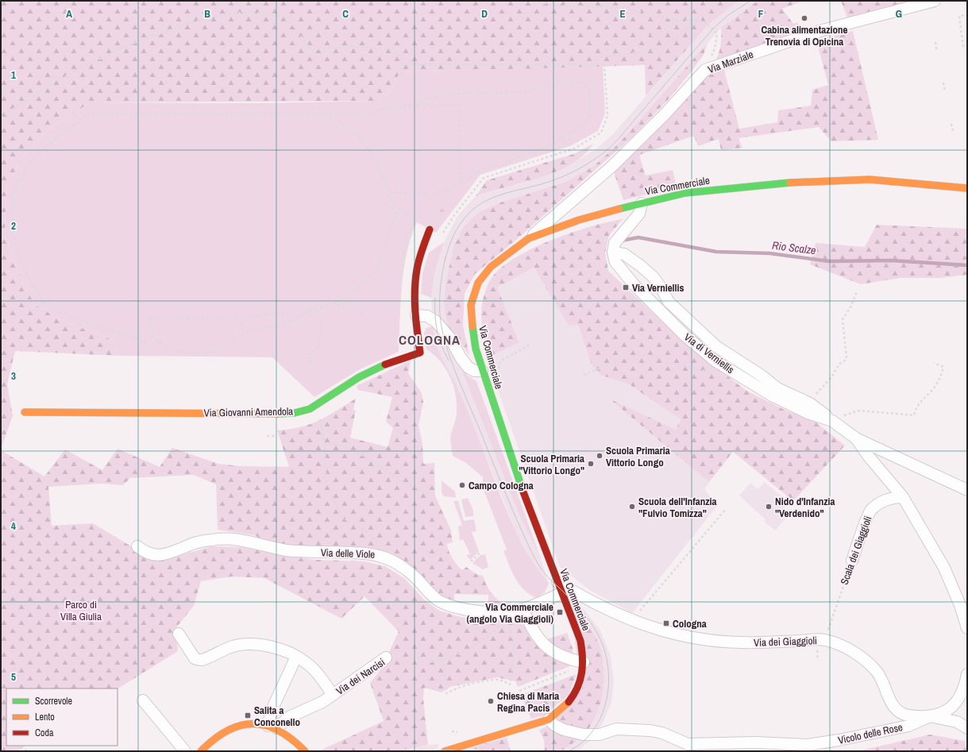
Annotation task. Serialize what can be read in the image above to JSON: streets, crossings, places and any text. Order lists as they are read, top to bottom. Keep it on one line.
{"streets":{"main road":["Via Commerciale","Via Giovanni Amendola"],"street":["Via Marziale","Via di Verniellis","Scala dei Giaggioli","Via delle Viole","Via dei Giaggioli","Via dei Narcisi","Vicolo delle Rose"]},"crossings":[["Via Marziale","Via Commerciale"],["Via Commerciale","Via delle Viole"],["Via Commerciale","Via dei Giaggioli"],["Via Commerciale","Vicolo delle Rose"],["Via dei Giaggioli","Vicolo delle Rose"]],"districts":["COLOGNA"],"water":["Rio Scalze"],"parks":["Parco di Villa Giulia"],"places":{"other":["Cabina alimentazione Trenovia di Opicina","Scuola Primaria Vittorio Longo","Scuola Primaria \"Vittorio Longo\"","Campo Cologna","Scuola dell'Infanzia \"Fulvio Tomizza\"","Nido d'Infanzia \"Verdenido\"","Chiesa di Maria Regina Pacis"],"transit":["Via Verniellis","Via Commerciale (angolo Via Giaggioli)","Cologna","Salita a Conconello"]},"legend":["Scorrevole","Lento","Coda"],"grid":{"columns":["A","B","C","D","E","F","G"],"rows":["1","2","3","4","5"]}}
